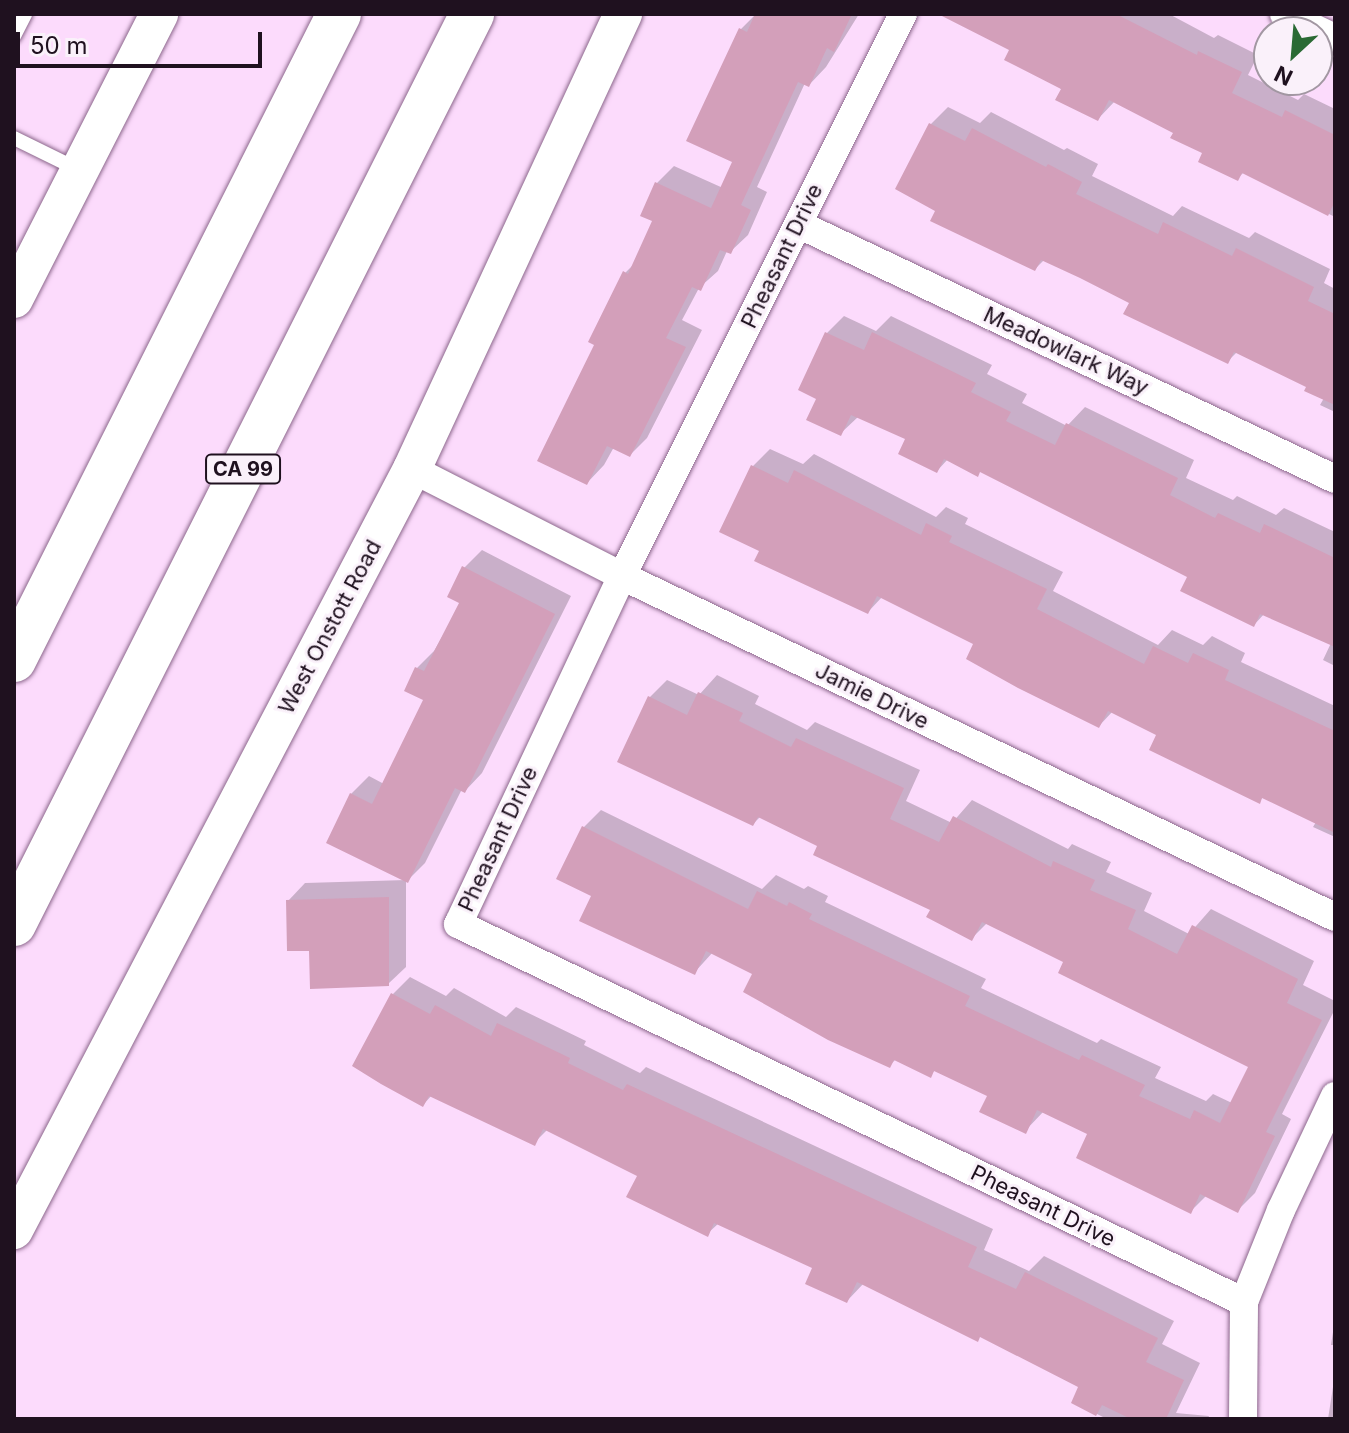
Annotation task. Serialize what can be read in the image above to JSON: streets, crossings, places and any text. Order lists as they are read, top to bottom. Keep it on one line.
{"streets":{"highway":["CA 99"],"street":["Pheasant Drive","Meadowlark Way","West Onstott Road","Jamie Drive"]},"crossings":[["Pheasant Drive","Meadowlark Way"],["Pheasant Drive","Jamie Drive"],["West Onstott Road","Jamie Drive"]],"scale_bar":"50 m","north":"bottom left"}
